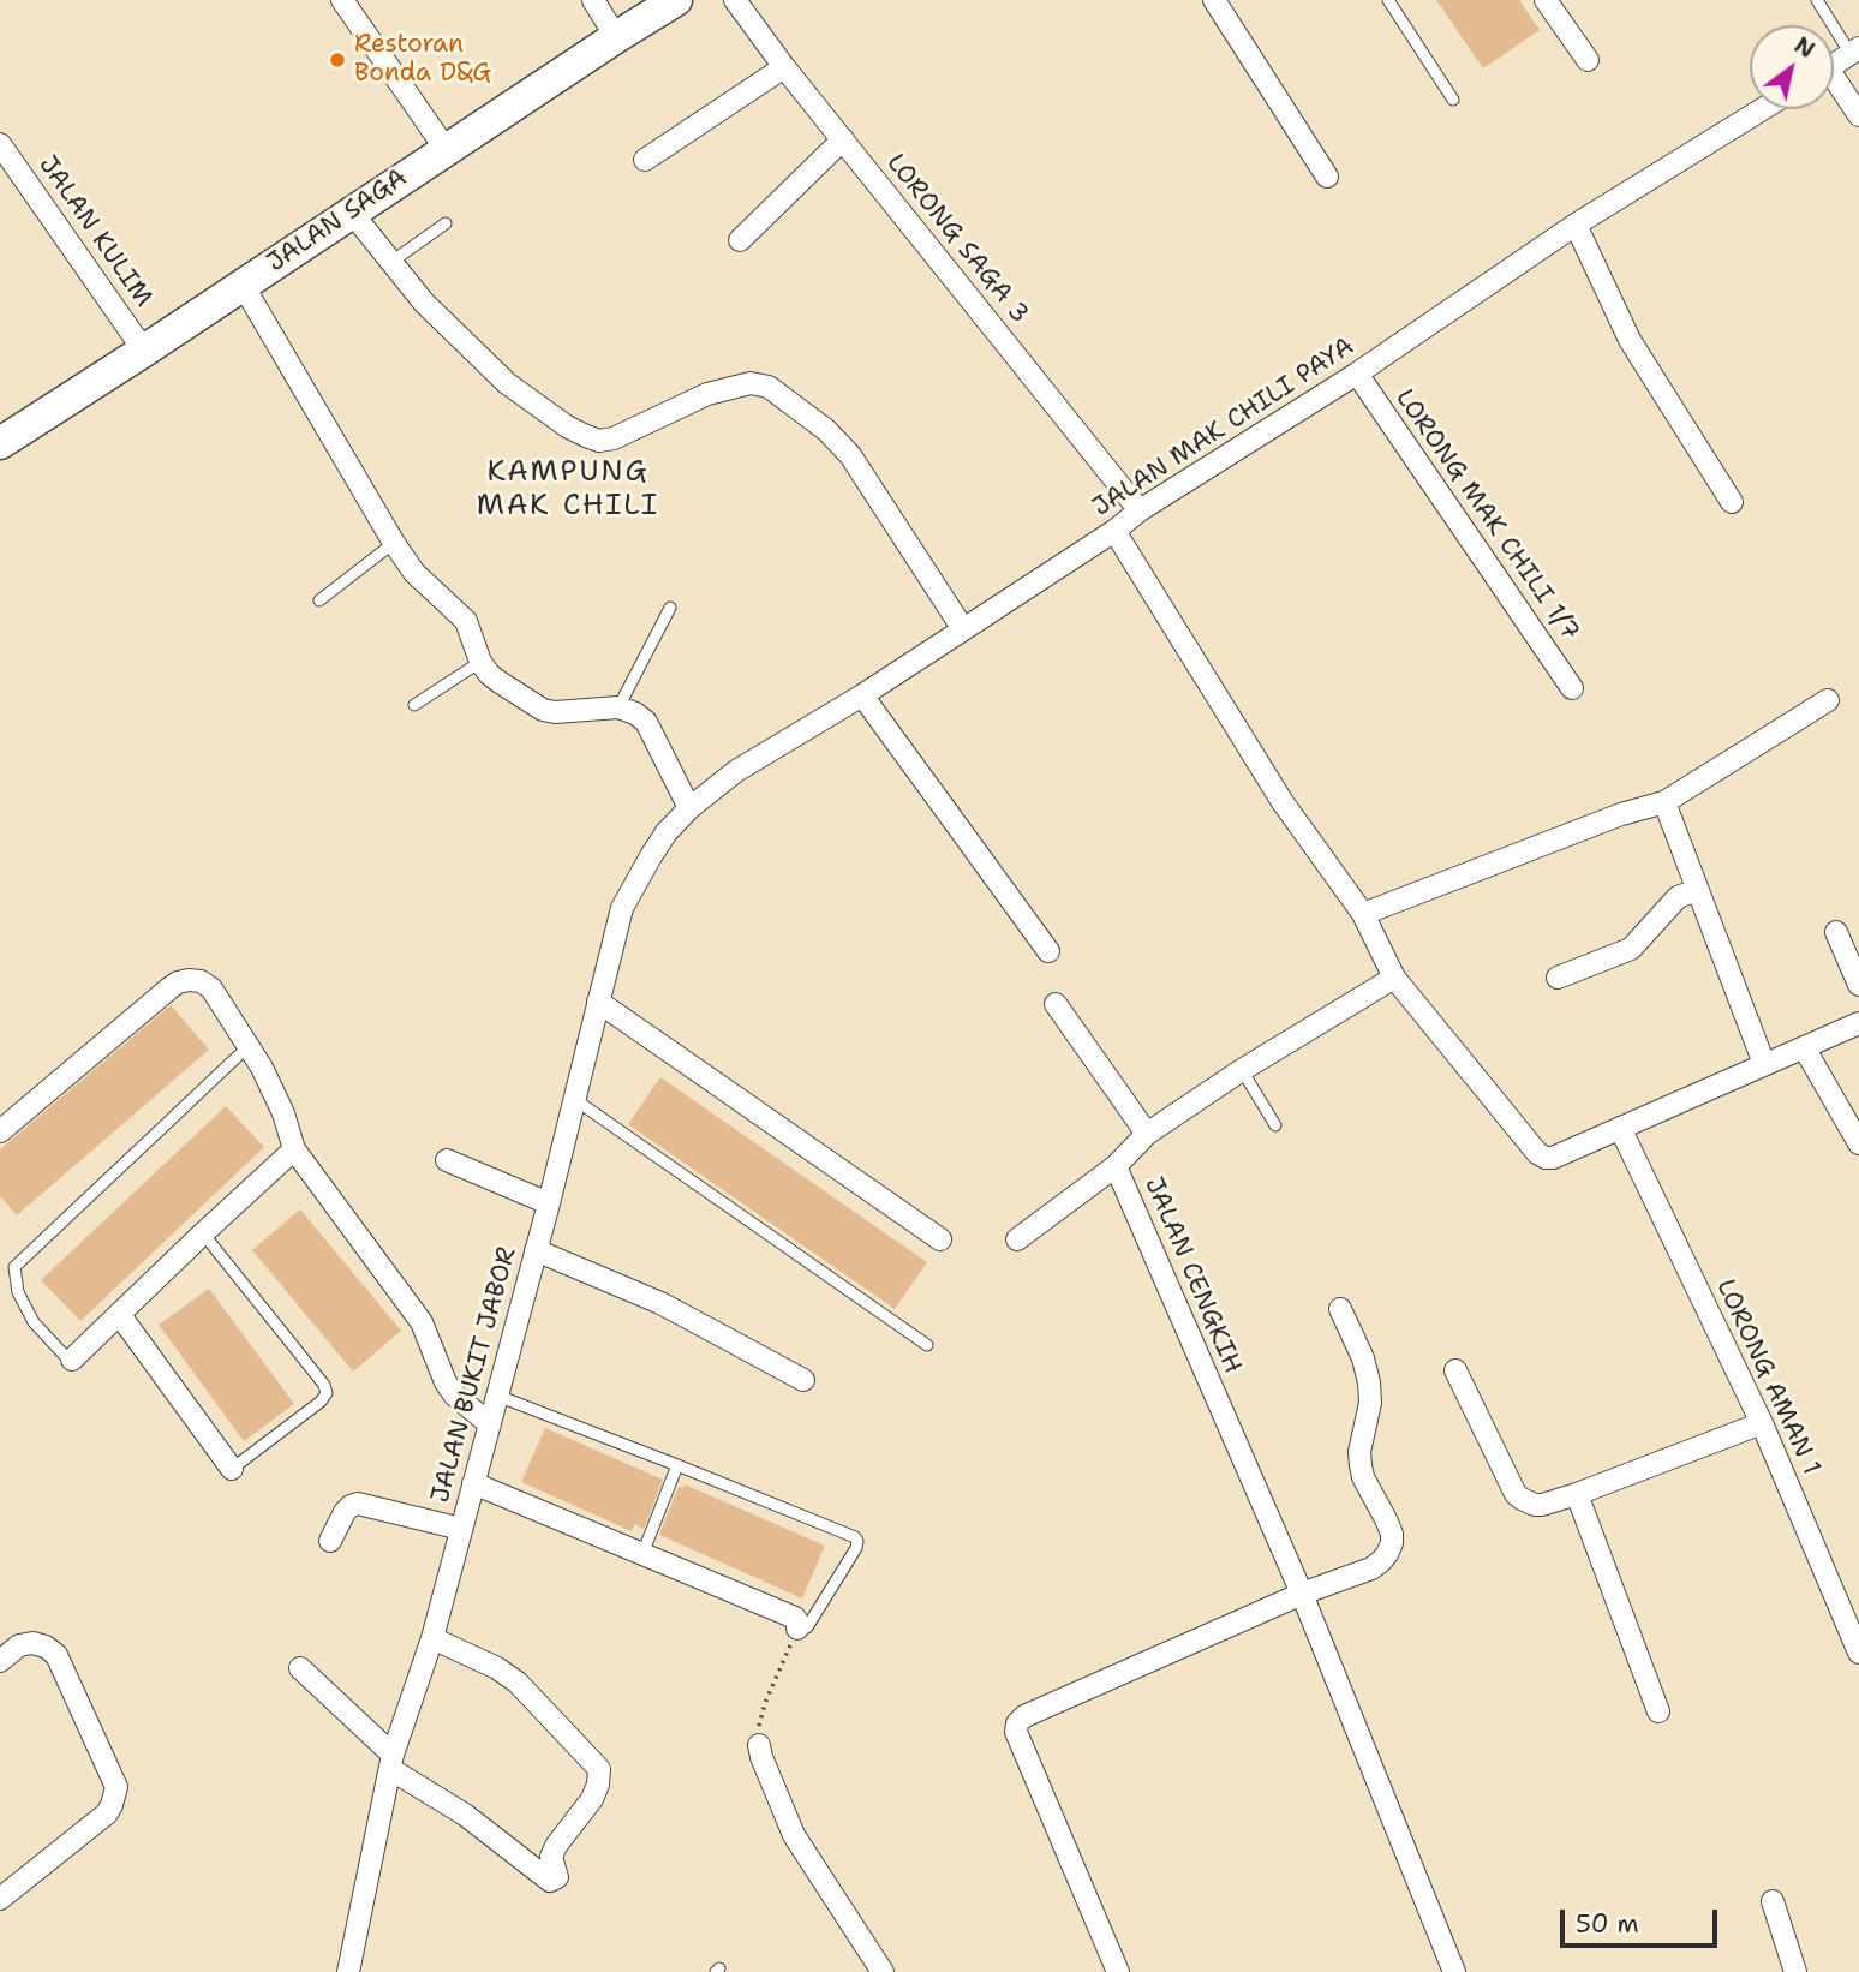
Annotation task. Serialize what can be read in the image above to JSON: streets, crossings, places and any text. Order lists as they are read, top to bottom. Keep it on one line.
{"streets":{"main road":["JALAN SAGA"],"street":["JALAN KULIM","LORONG SAGA 3","JALAN MAK CHILI PAYA","LORONG MAK CHILI 1/7","JALAN CENGKIH","JALAN BUKIT JABOR","LORONG AMAN 1"]},"crossings":[["JALAN SAGA","JALAN KULIM"],["LORONG SAGA 3","JALAN MAK CHILI PAYA"],["JALAN MAK CHILI PAYA","LORONG MAK CHILI 1/7"],["JALAN MAK CHILI PAYA","JALAN BUKIT JABOR"]],"districts":["KAMPUNG MAK CHILI"],"places":["Restoran Bonda D&G"],"scale_bar":"50 m","north":"top right"}
